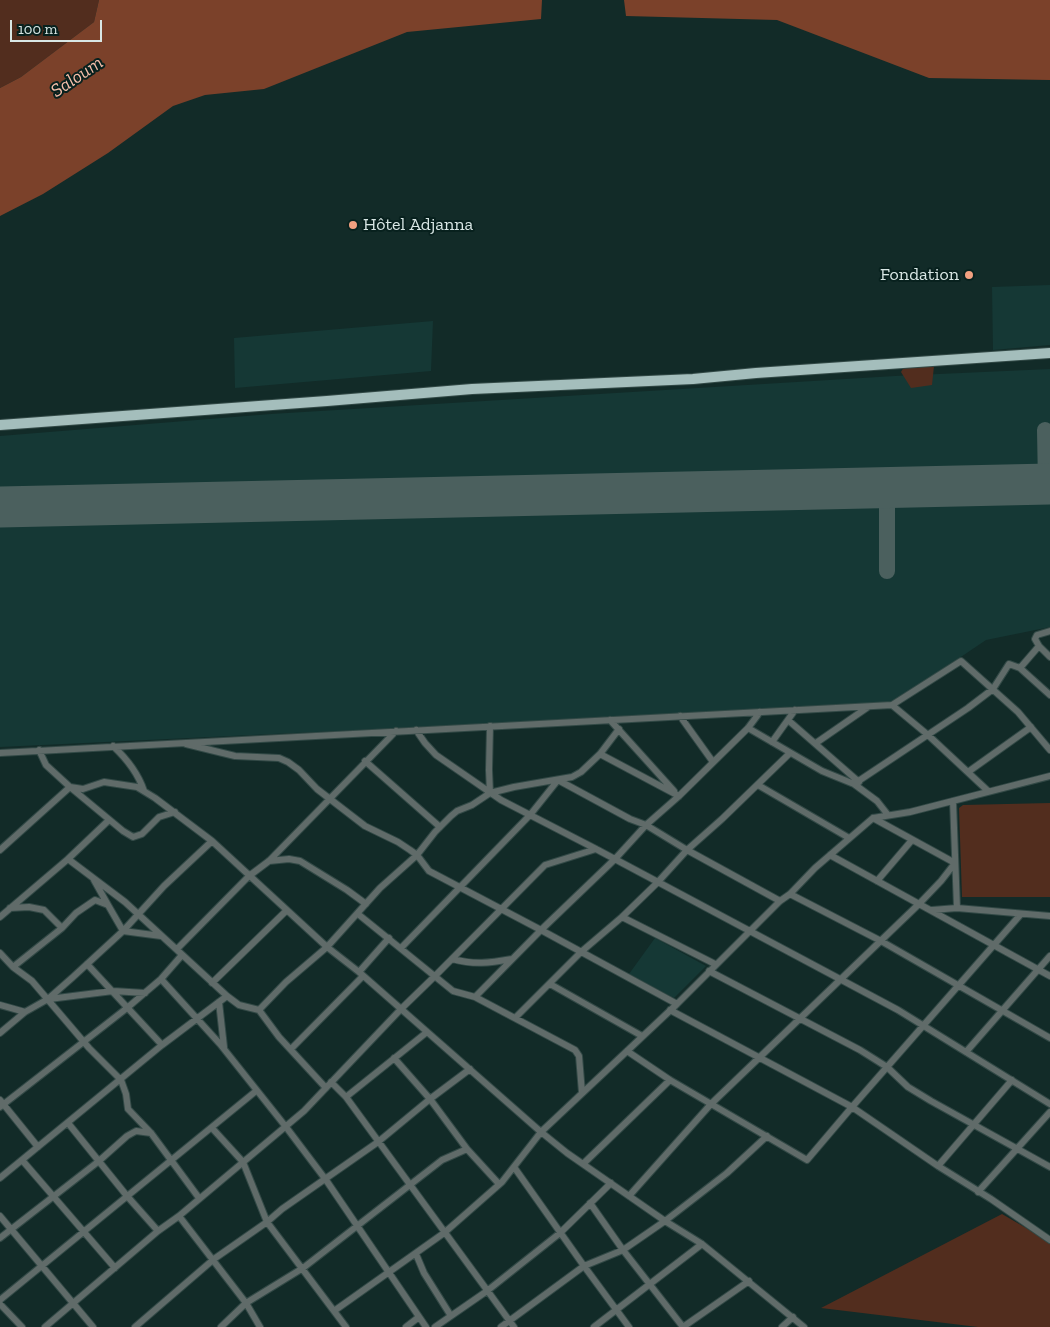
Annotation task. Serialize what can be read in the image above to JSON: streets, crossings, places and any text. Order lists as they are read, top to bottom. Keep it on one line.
{"water":["Saloum"],"places":["Hôtel Adjanna","Fondation"],"scale_bar":"100 m"}
